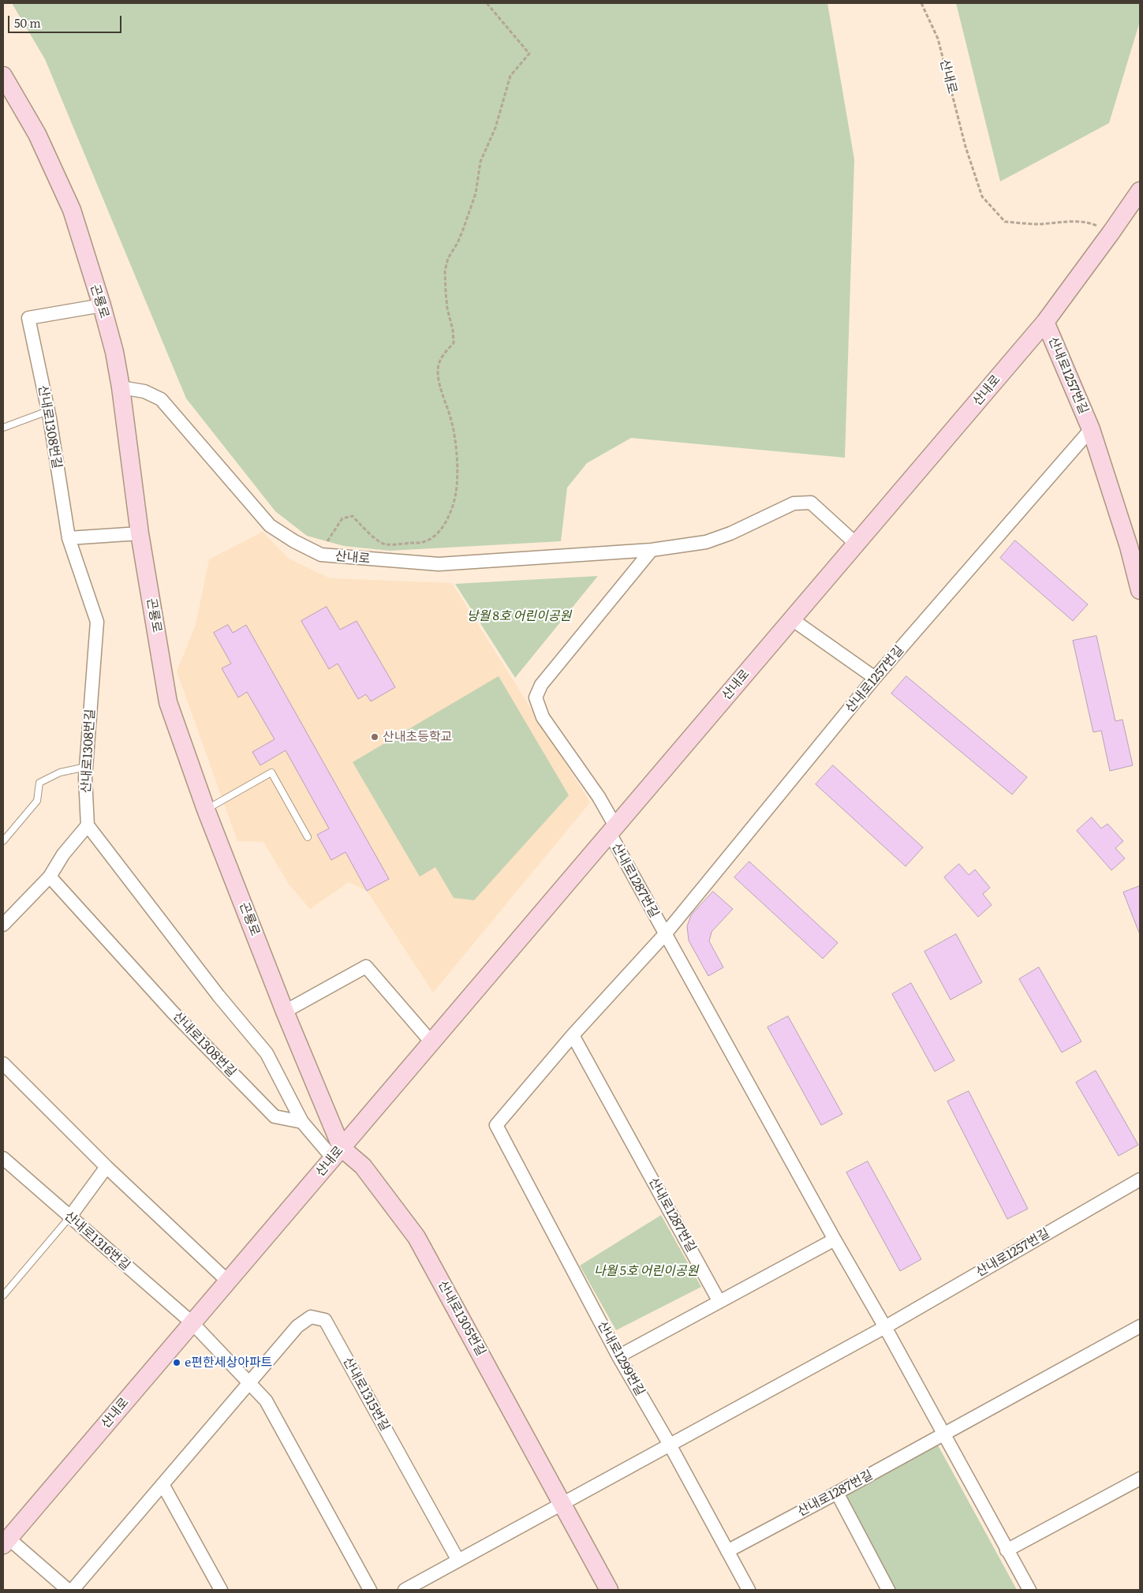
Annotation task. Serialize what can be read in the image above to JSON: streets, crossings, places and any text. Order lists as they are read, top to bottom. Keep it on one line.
{"streets":{"main road":["산내로","곤룡로","산내로1257번길","산내로1305번길"],"street":["산내로1308번길","산내로1287번길","산내로1316번길","산내로1299번길","산내로1315번길"]},"crossings":[["산내로","곤룡로"],["산내로","산내로1257번길"],["산내로","산내로1287번길"],["산내로","산내로1316번길"],["산내로","산내로1305번길"],["곤룡로","산내로1308번길"],["곤룡로","산내로1305번길"],["산내로1257번길","산내로1287번길"],["산내로1287번길","산내로1299번길"]],"parks":["낭월 8호 어린이공원","나월 5호 어린이공원"],"places":["산내초등학교","e편한세상아파트"],"scale_bar":"50 m"}
